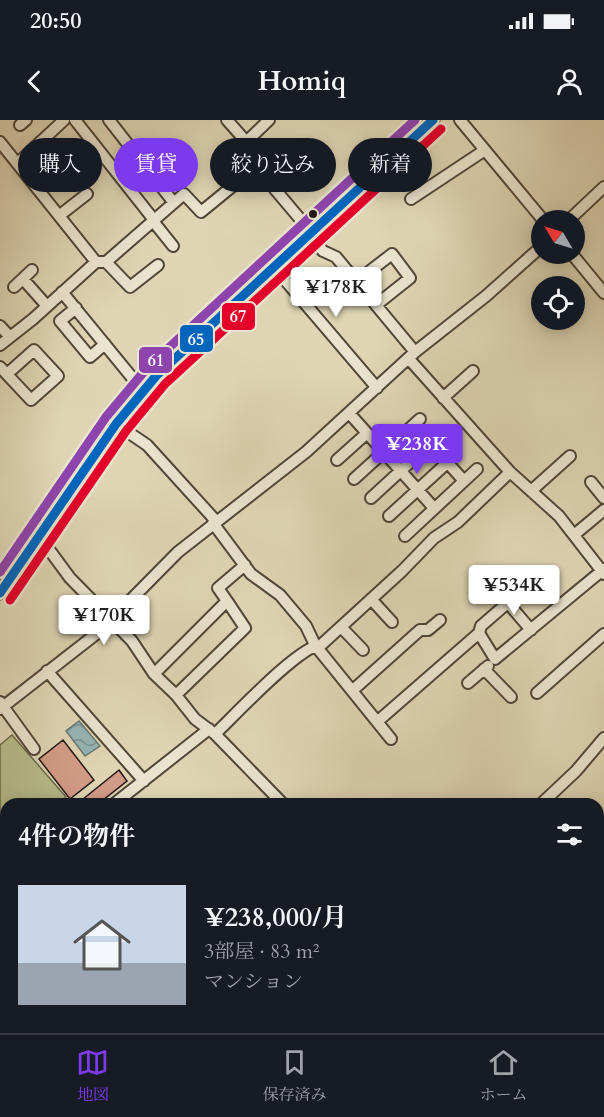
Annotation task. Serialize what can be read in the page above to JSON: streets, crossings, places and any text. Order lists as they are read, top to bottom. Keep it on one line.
{"lines":["transit line 65","transit line 61","transit line 67"],"north":"top left","page":{"status":"20:50","header":"Homiq","chip":["購入","賃貸","絞り込み","新着"],"price":["¥178K","¥238K","¥534K","¥170K"],"heading":"4件の物件","list":[{"name":"¥238,000/月","note":"3部屋 · 83 m² · マンション"}],"tabs":["地図","保存済み","ホーム"]}}
